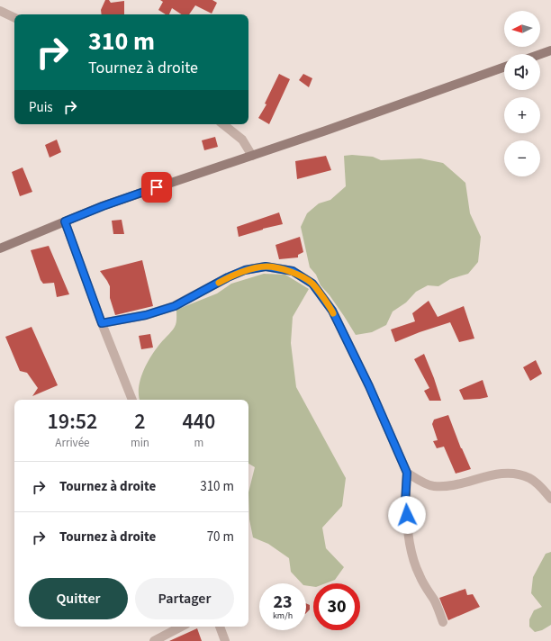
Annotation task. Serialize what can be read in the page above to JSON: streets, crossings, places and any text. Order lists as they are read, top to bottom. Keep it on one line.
{"north":"left","page":{"map_buttons":["+","−"],"turn":["310 m","Tournez à droite"],"then":"Puis","eta":["19:52","Arrivée","2","min","440","m"],"list":[{"name":"Tournez à droite","value":"310 m"},{"name":"Tournez à droite","value":"70 m"}],"buttons":["Quitter","Partager"],"speed":"23 km/h","limit":"30"}}
